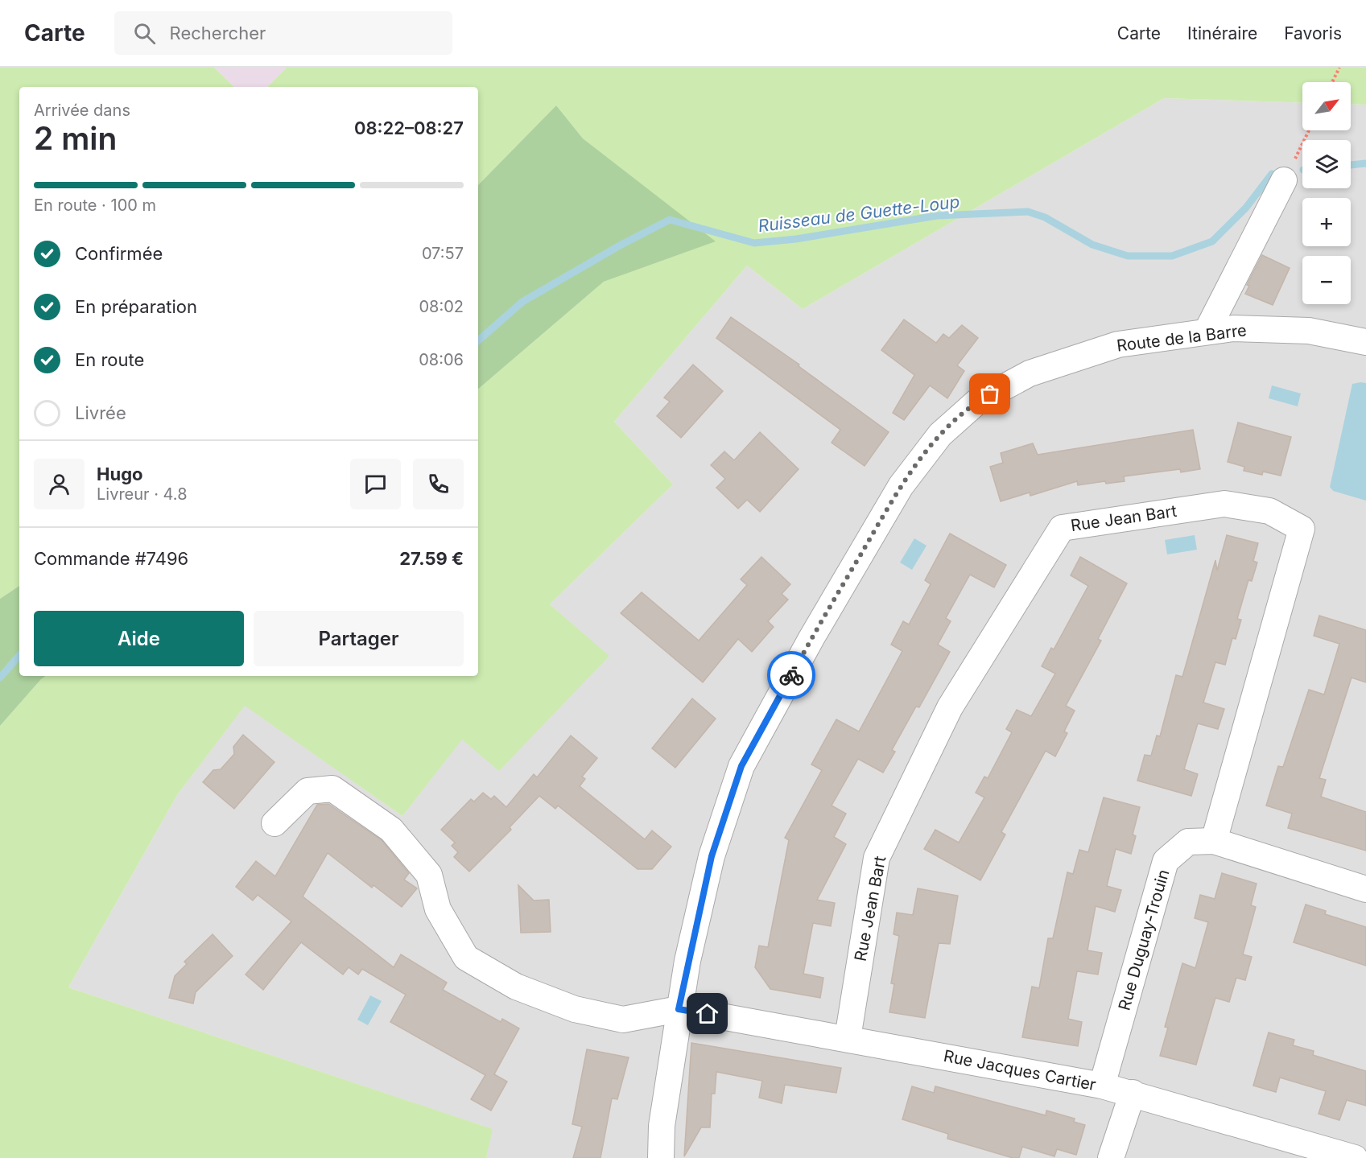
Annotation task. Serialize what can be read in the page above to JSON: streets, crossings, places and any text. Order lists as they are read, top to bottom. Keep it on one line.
{"streets":{"street":["Route de la Barre","Rue Jean Bart","Rue Duguay-Trouin","Rue Jacques Cartier"]},"crossings":[["Route de la Barre","Rue Jacques Cartier"],["Rue Jean Bart","Rue Duguay-Trouin"],["Rue Jean Bart","Rue Jacques Cartier"],["Rue Duguay-Trouin","Rue Jacques Cartier"]],"water":["Ruisseau de Guette-Loup"],"north":"top right","page":{"header":"Carte","search":"Rechercher","nav":["Carte","Itinéraire","Favoris"],"map_buttons":["+","−"],"heading":["2 min","Arrivée dans","08:22–08:27"],"panel":["Hugo","Livreur · 4.8","Commande #7496","27.59 €"],"bar":"En route · 100 m","list":[["Confirmée","07:57"],["En préparation","08:02"],["En route","08:06"],"Livrée"],"buttons":["Aide","Partager"]}}
